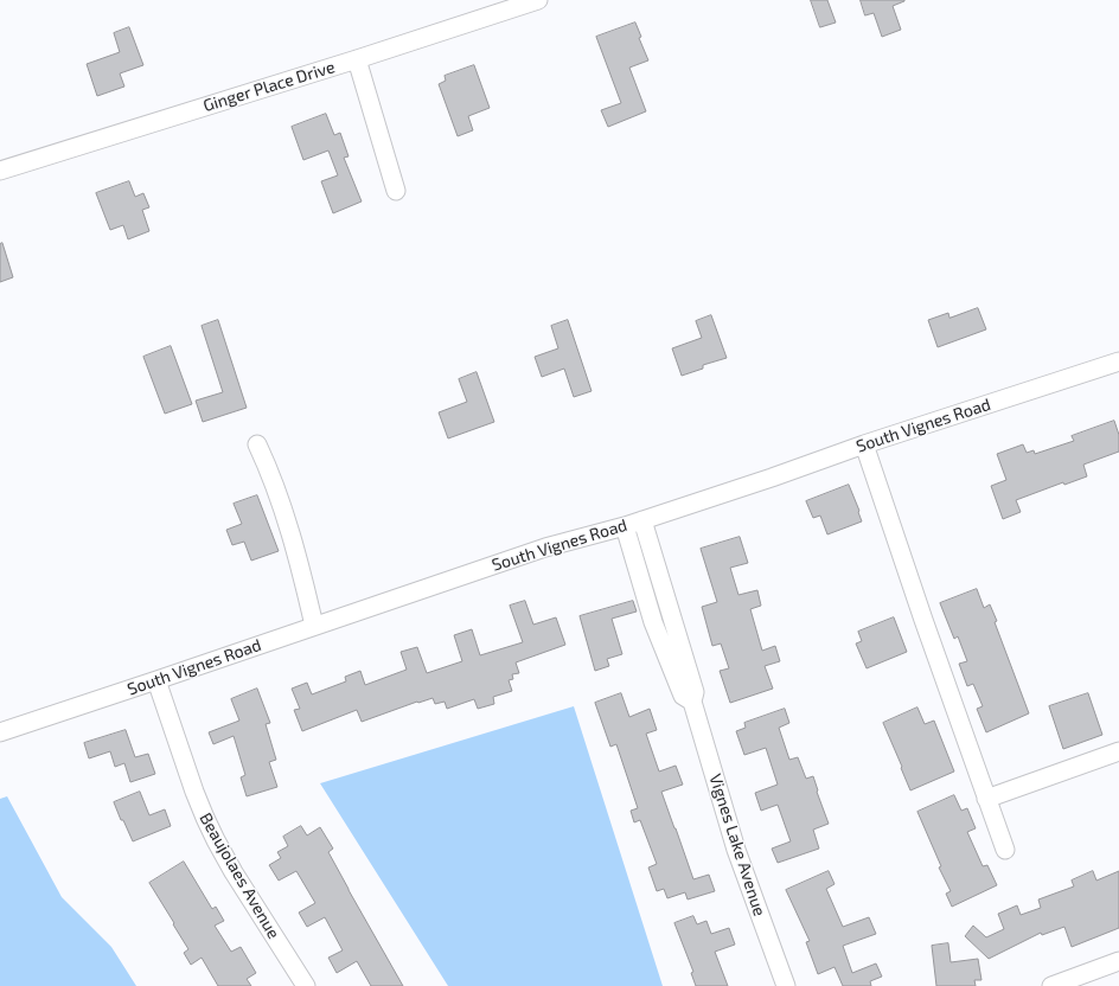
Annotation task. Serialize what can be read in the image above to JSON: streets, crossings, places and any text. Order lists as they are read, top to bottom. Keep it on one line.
{"streets":{"street":["Ginger Place Drive","South Vignes Road","Vignes Lake Avenue","Beaujolaes Avenue"]},"crossings":[["South Vignes Road","Vignes Lake Avenue"],["South Vignes Road","Beaujolaes Avenue"]]}
